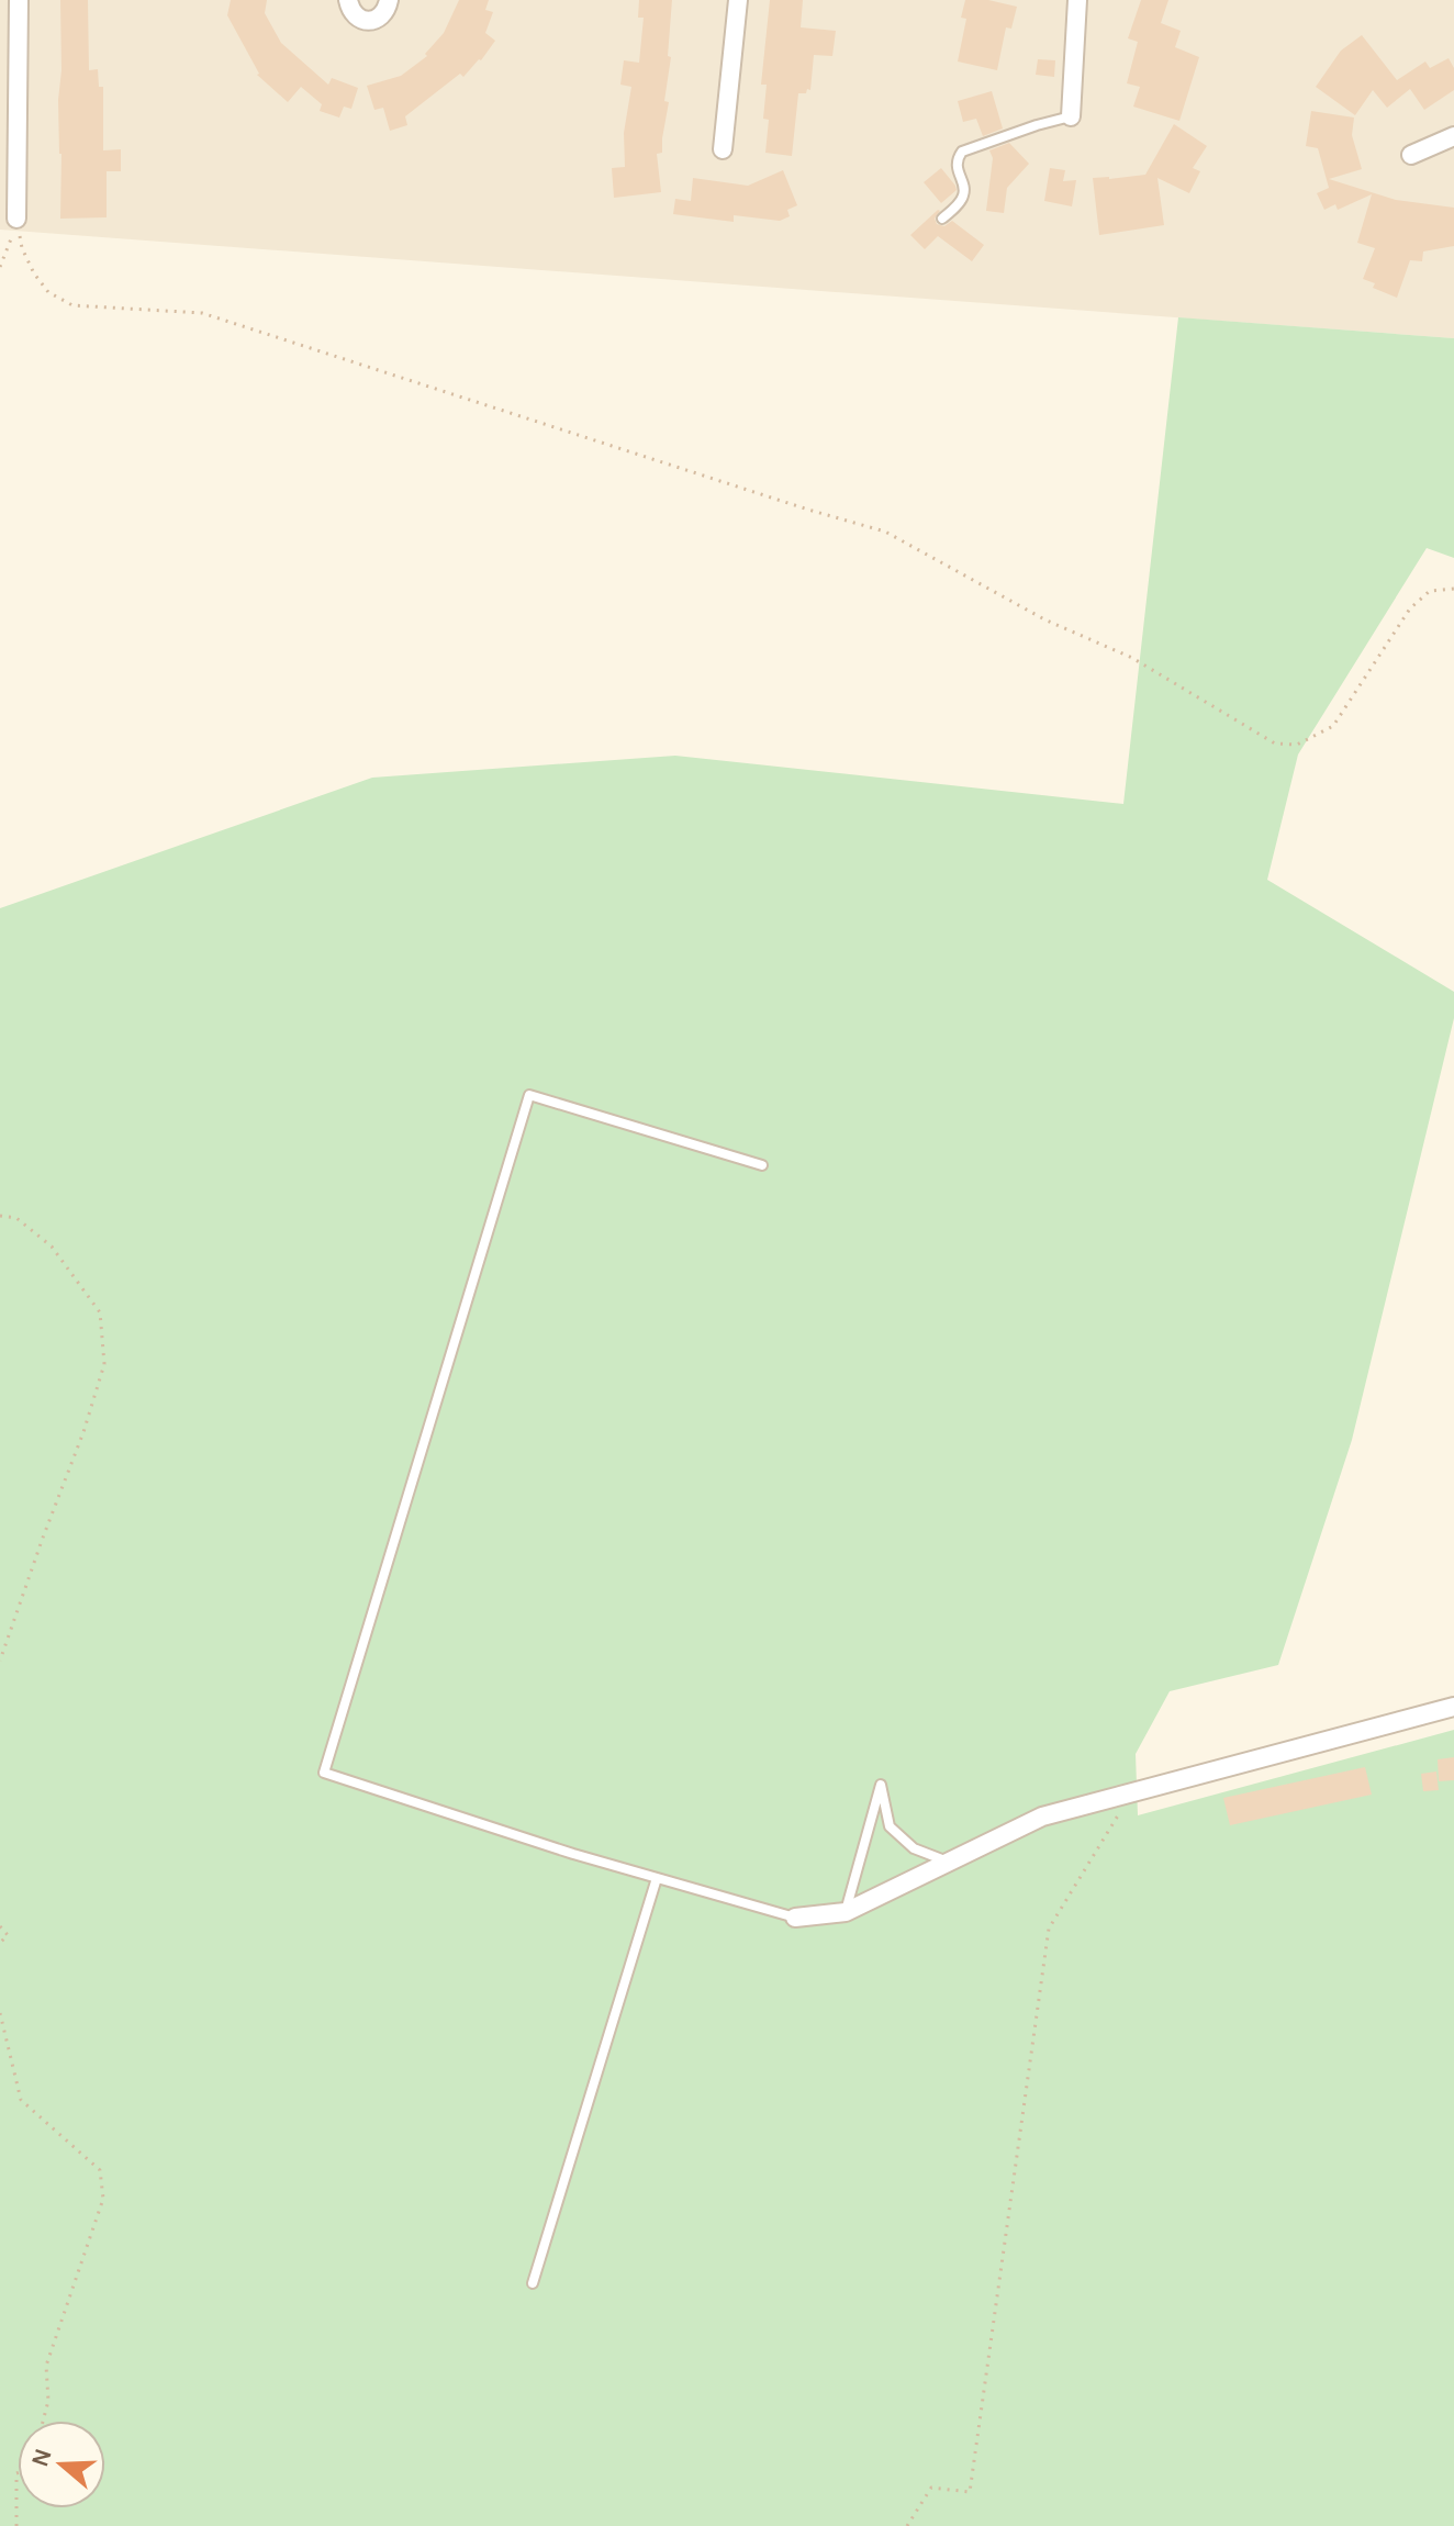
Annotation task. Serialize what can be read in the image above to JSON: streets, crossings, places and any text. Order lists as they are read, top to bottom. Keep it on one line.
{"north":"left"}
